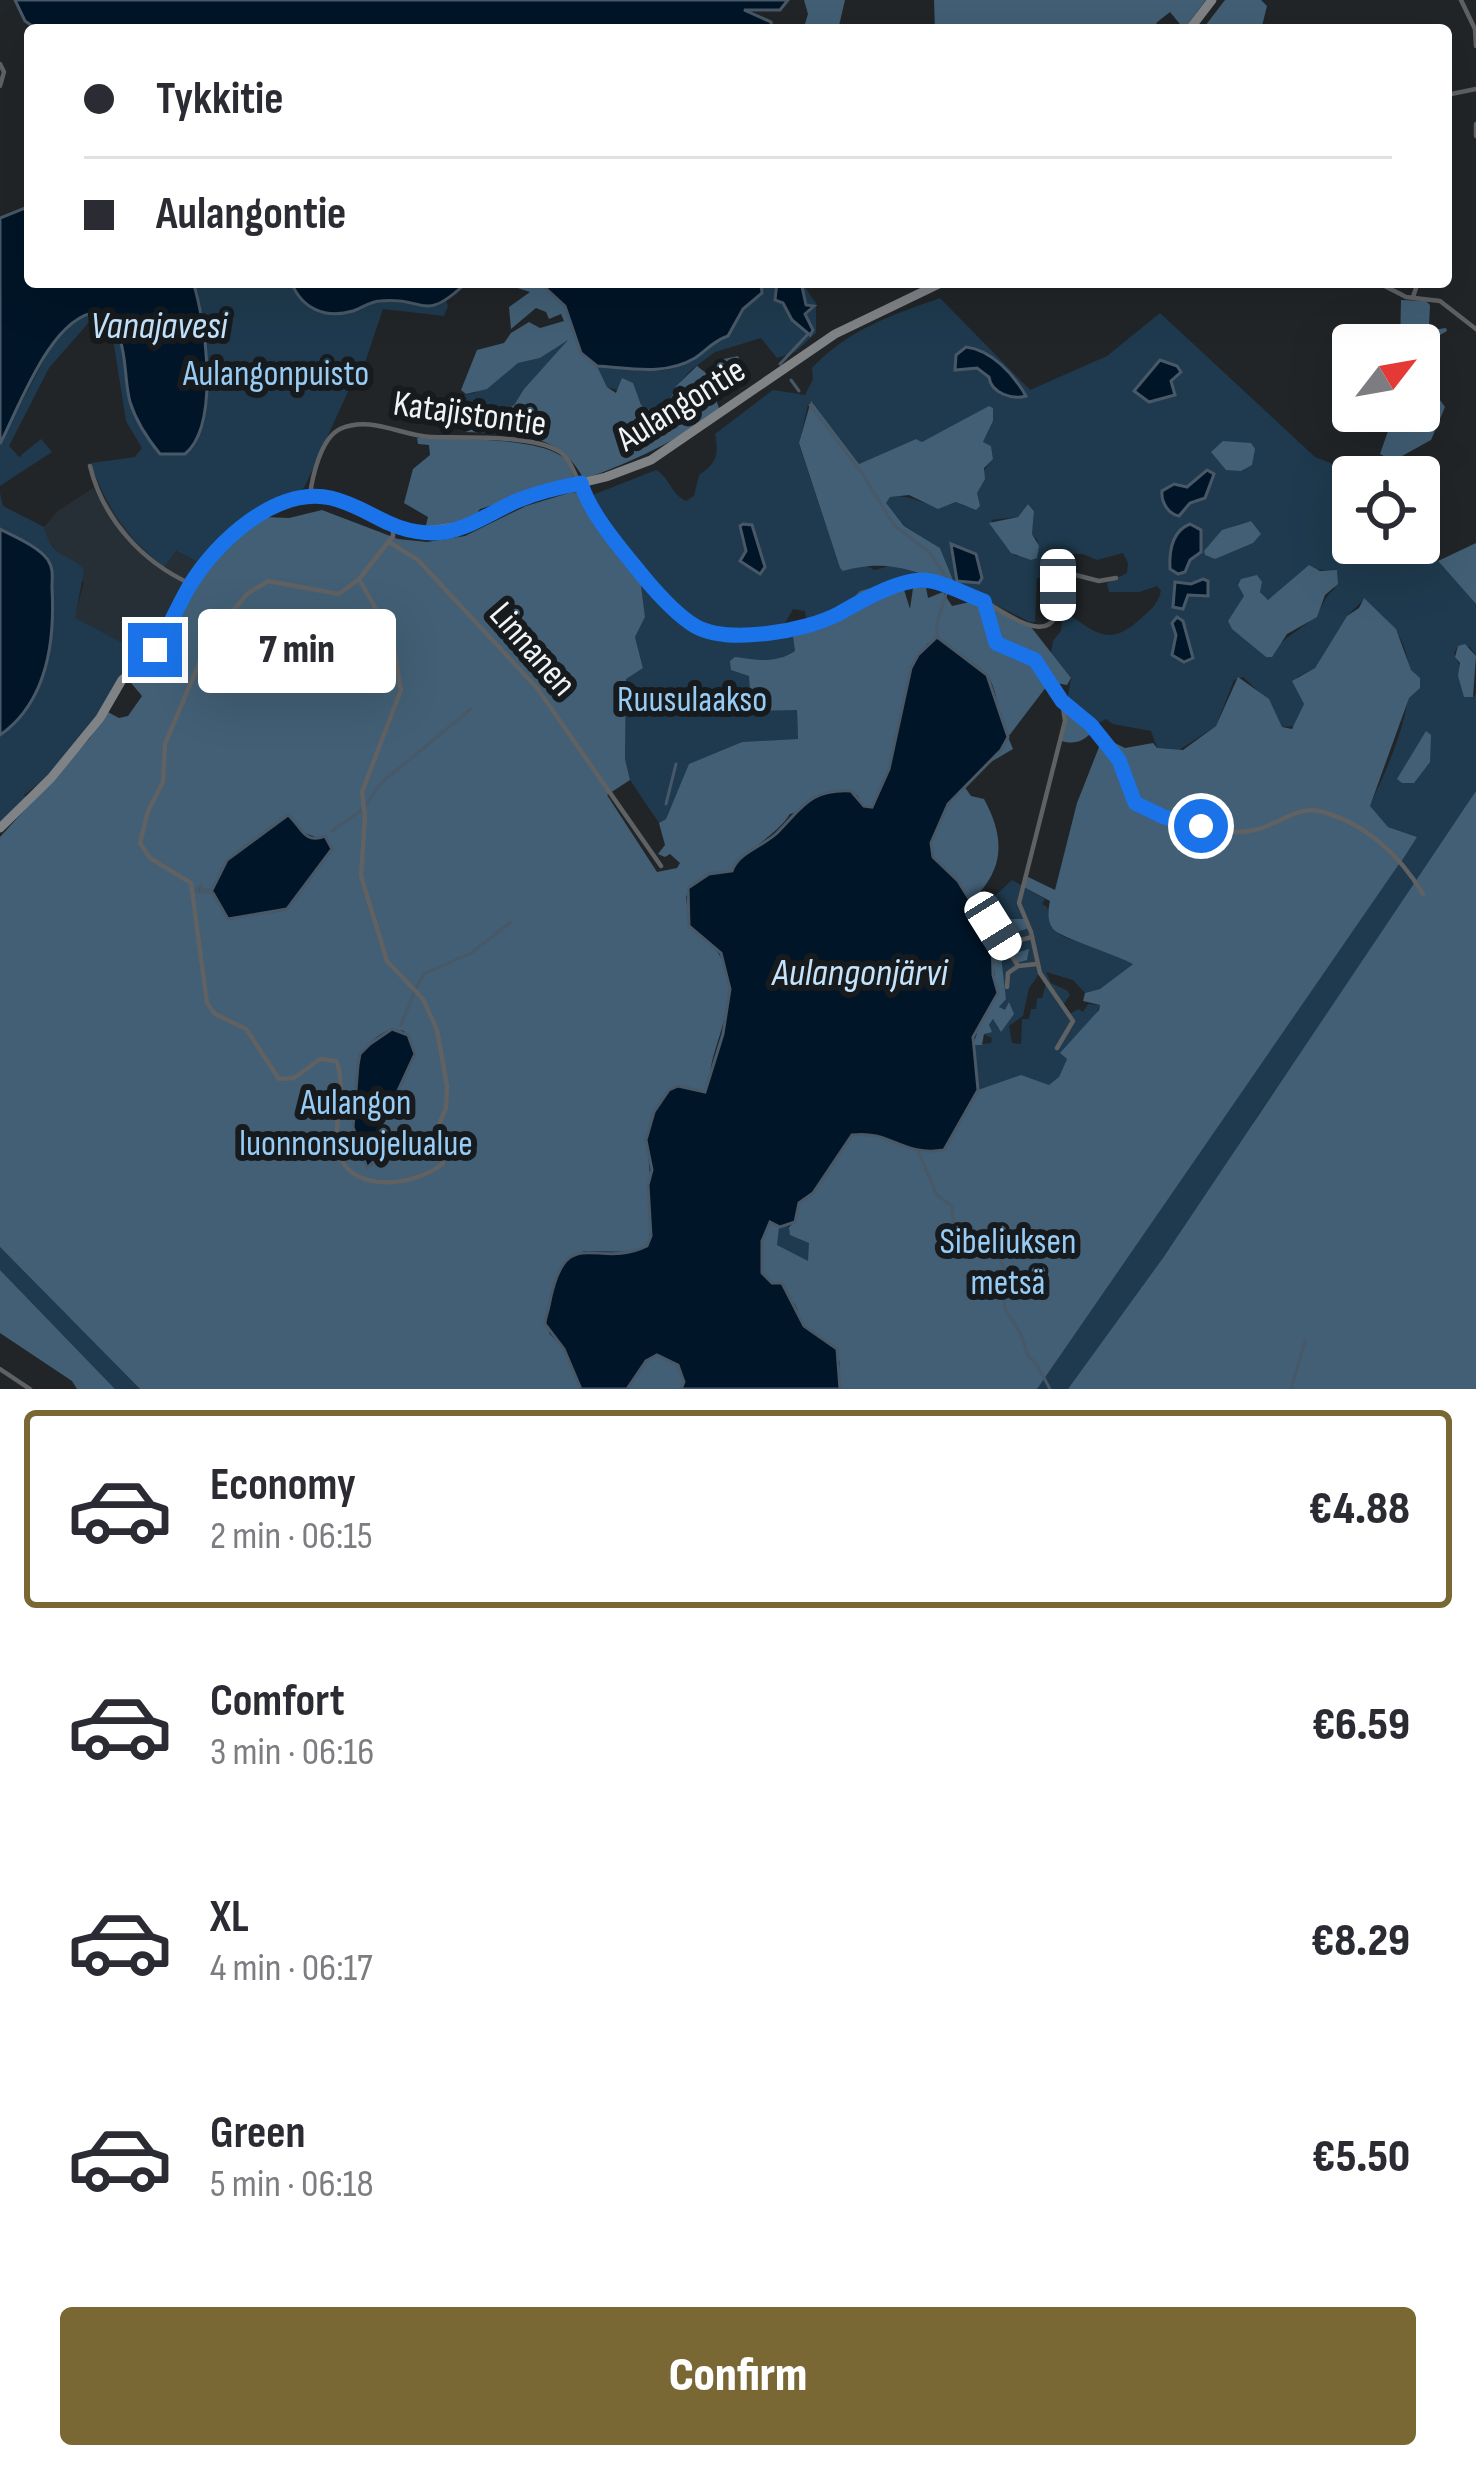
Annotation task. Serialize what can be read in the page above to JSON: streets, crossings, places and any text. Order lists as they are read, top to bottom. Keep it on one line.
{"streets":{"street":["Aulangontie","Katajistontie","Linnanen"]},"crossings":[["Aulangontie","Katajistontie"],["Aulangontie","Linnanen"]],"water":["Vanajavesi","Aulangonjärvi"],"parks":["Aulangonpuisto","Ruusulaakso","Aulangon luonnonsuojelualue","Sibeliuksen metsä"],"north":"top right","page":{"banner":["Tykkitie","Aulangontie"],"bubble":"7 min","list":[{"name":"Economy","note":"2 min · 06:15","value":"€4.88"},{"name":"Comfort","note":"3 min · 06:16","value":"€6.59"},{"name":"XL","note":"4 min · 06:17","value":"€8.29"},{"name":"Green","note":"5 min · 06:18","value":"€5.50"}],"buttons":"Confirm"}}
